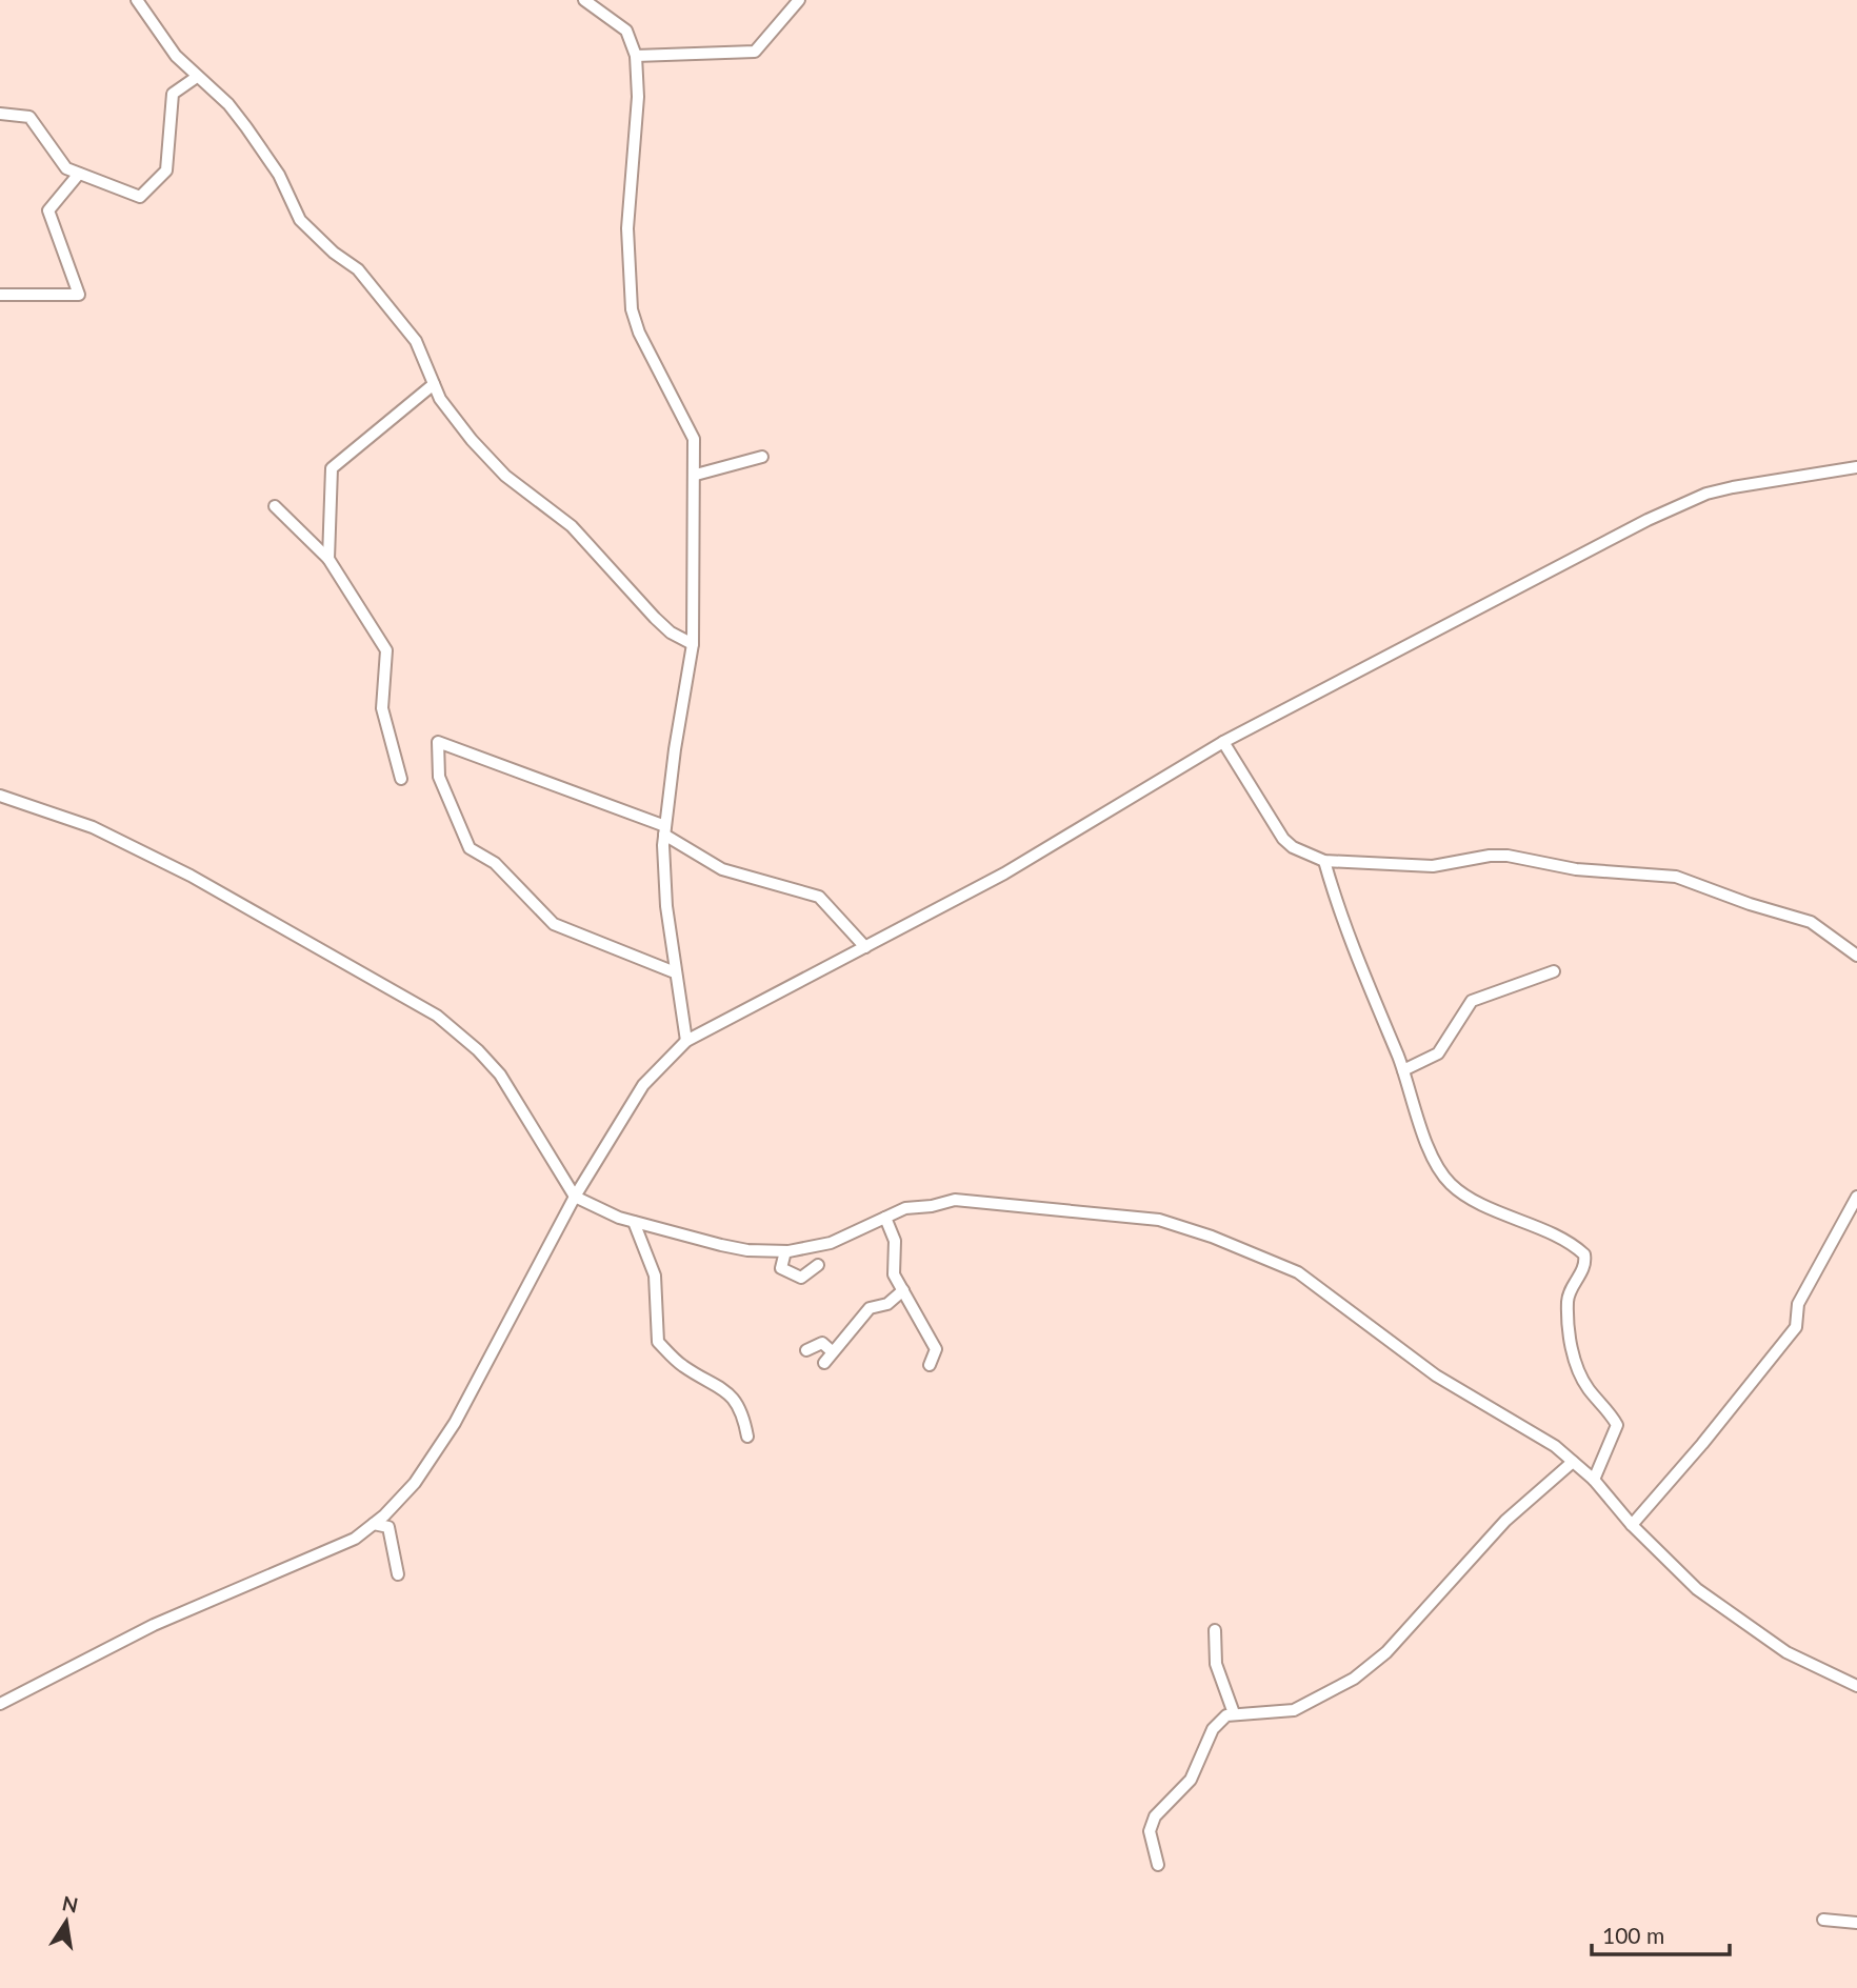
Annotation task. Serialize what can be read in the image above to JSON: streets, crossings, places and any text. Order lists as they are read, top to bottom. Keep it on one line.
{"scale_bar":"100 m","north":"top"}
